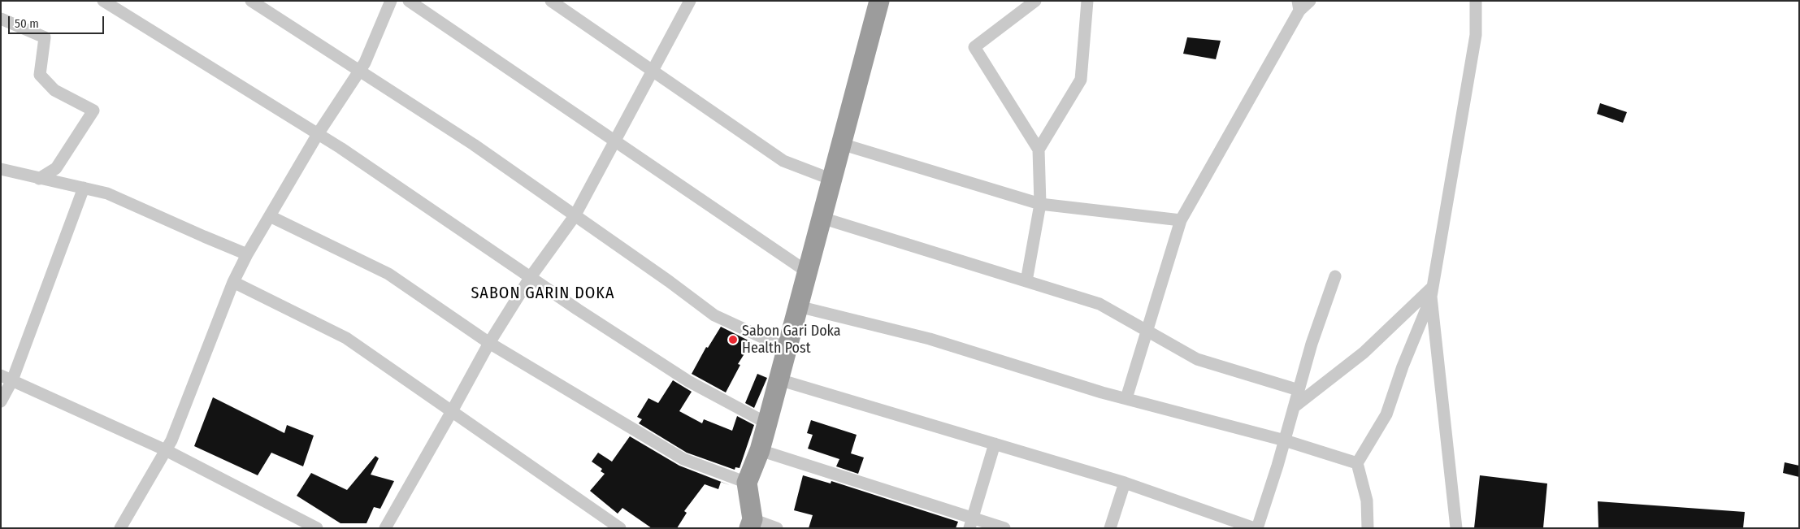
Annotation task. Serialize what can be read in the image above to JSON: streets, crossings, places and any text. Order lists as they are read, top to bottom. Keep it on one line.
{"districts":["SABON GARIN DOKA"],"places":["Sabon Gari Doka Health Post"],"scale_bar":"50 m"}
